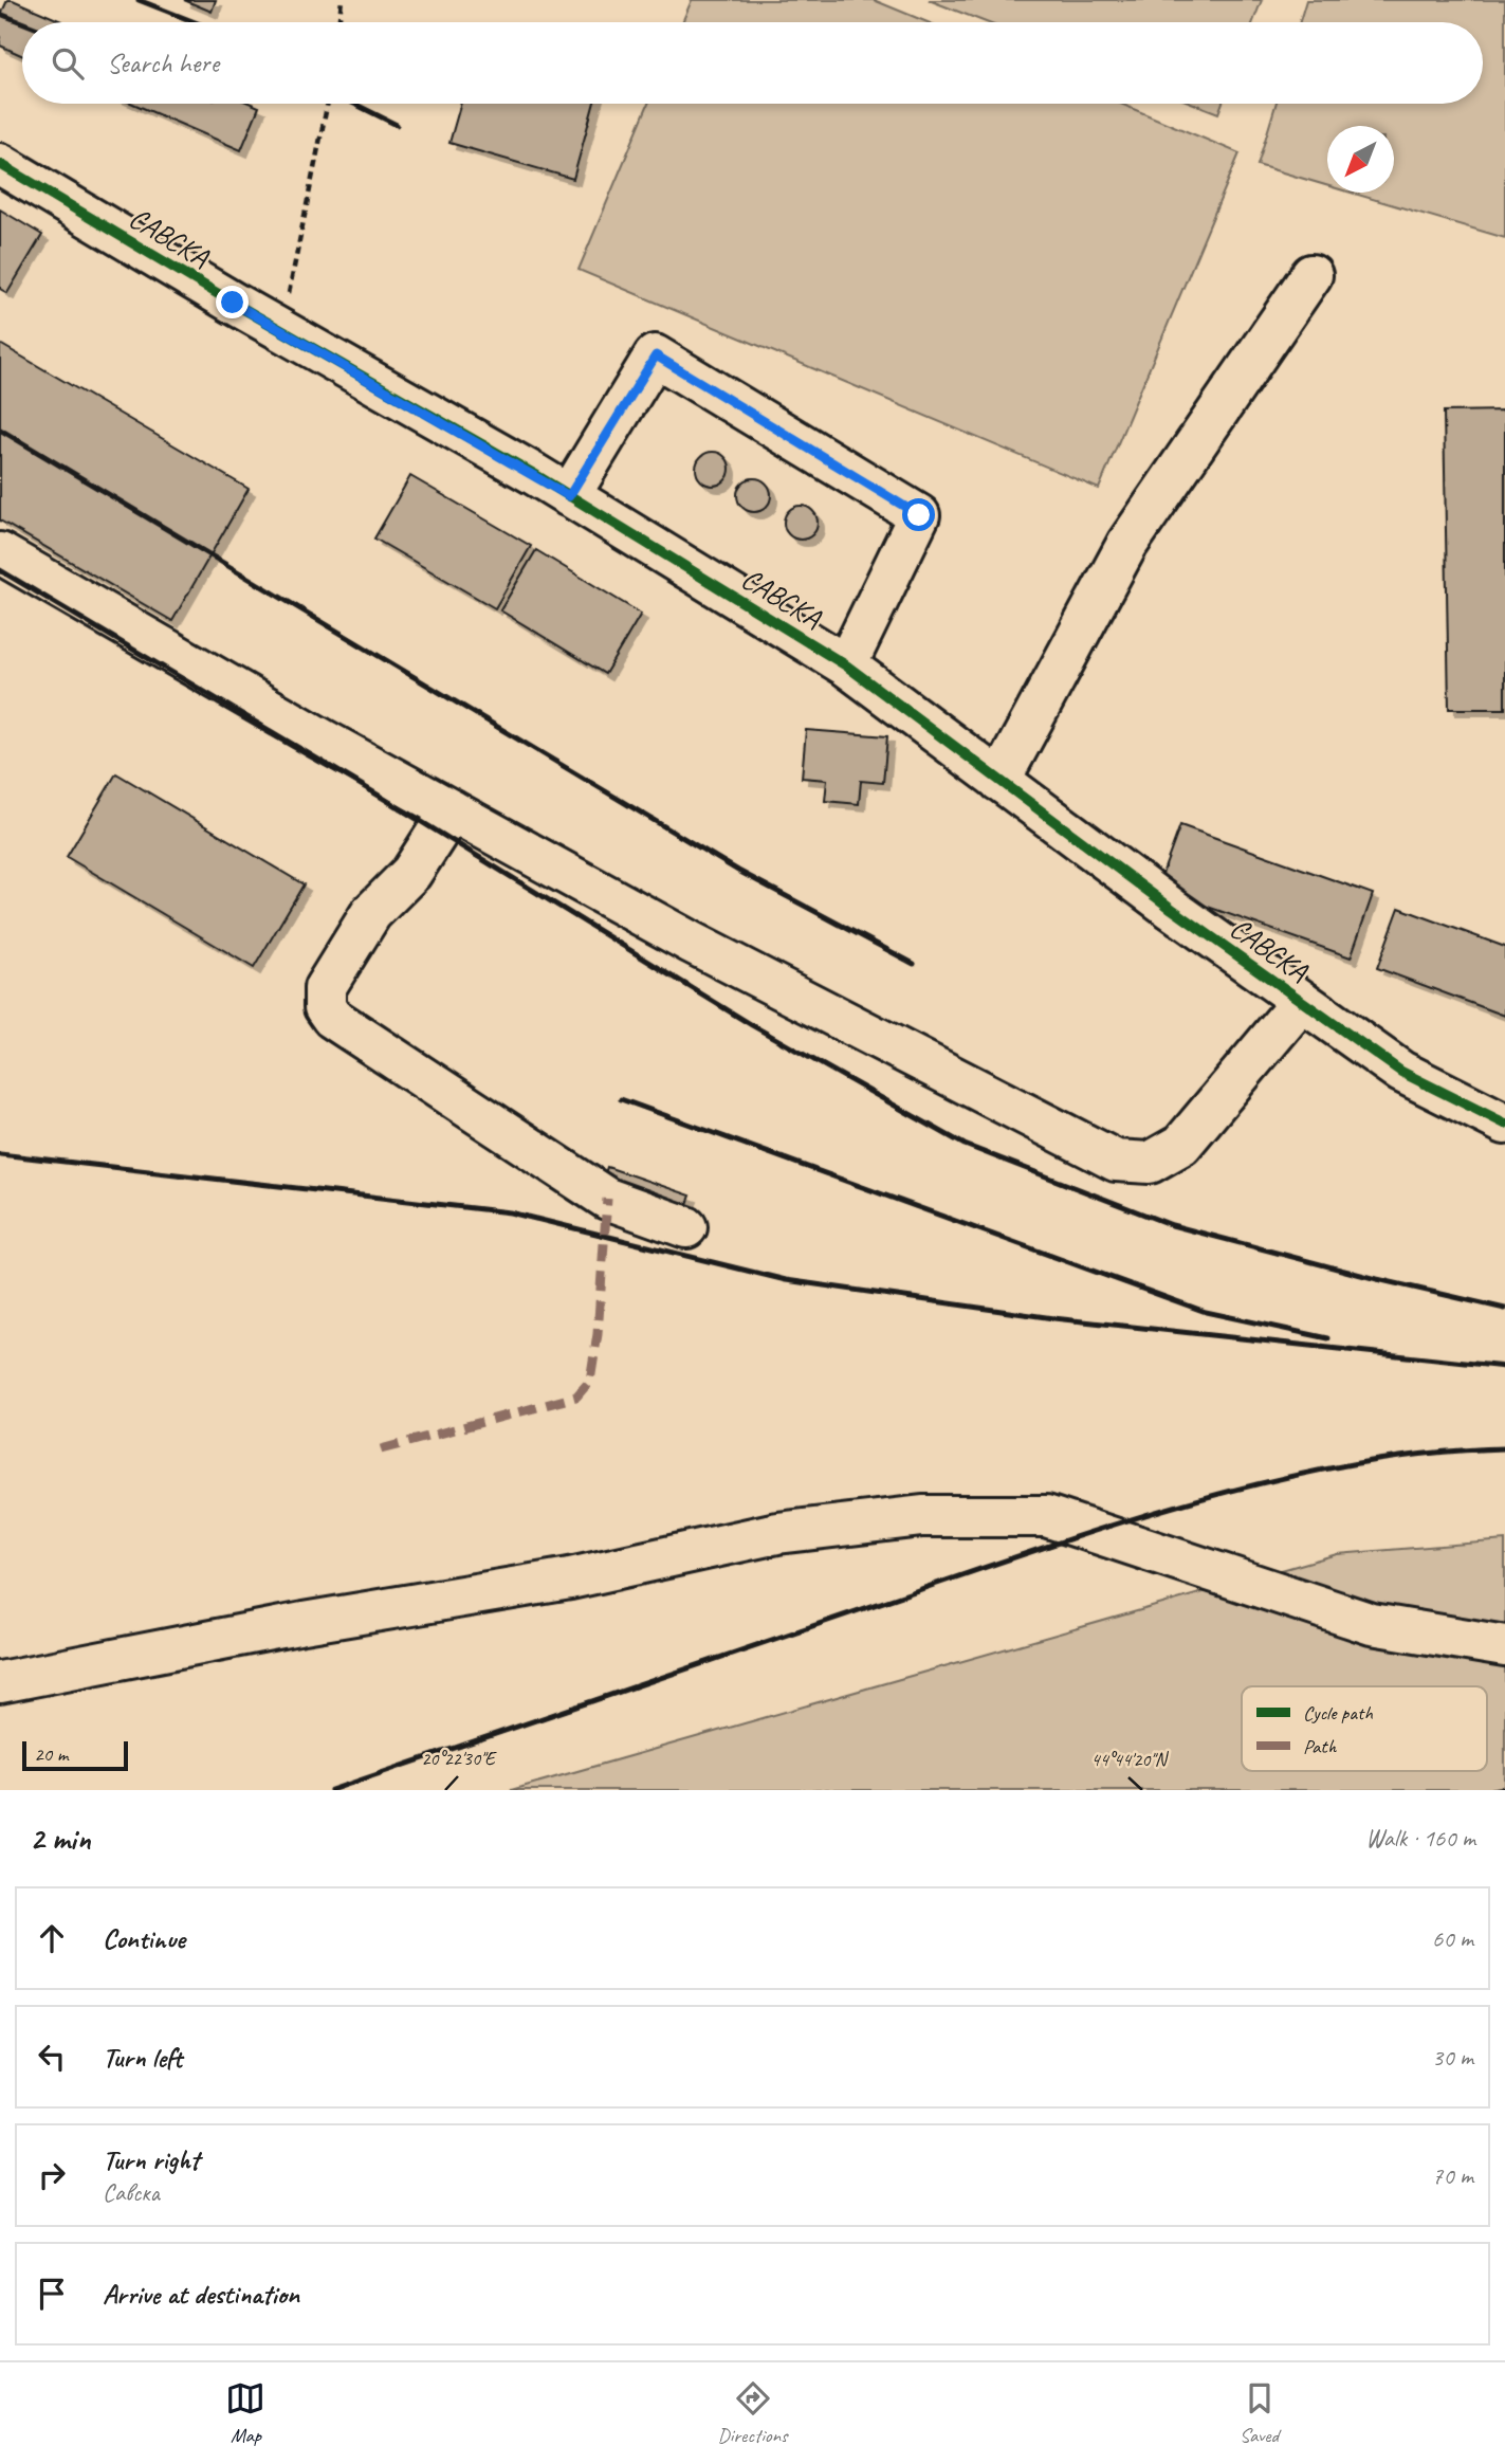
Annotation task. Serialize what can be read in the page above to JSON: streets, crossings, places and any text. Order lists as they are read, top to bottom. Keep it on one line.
{"streets":{"street":["САВСКА"]},"legend":["Cycle path","Path"],"scale_bar":"20 m","north":"bottom left","page":{"search":"Search here","scale":"20 m","heading":["2 min","Walk · 160 m"],"list":[["Continue","60 m"],["Turn left","30 m"],["Turn right","Савска","70 m"],"Arrive at destination"],"nav":["Map","Directions","Saved"]},"coordinates":["20°22'30\"E","44°44'20\"N"]}
